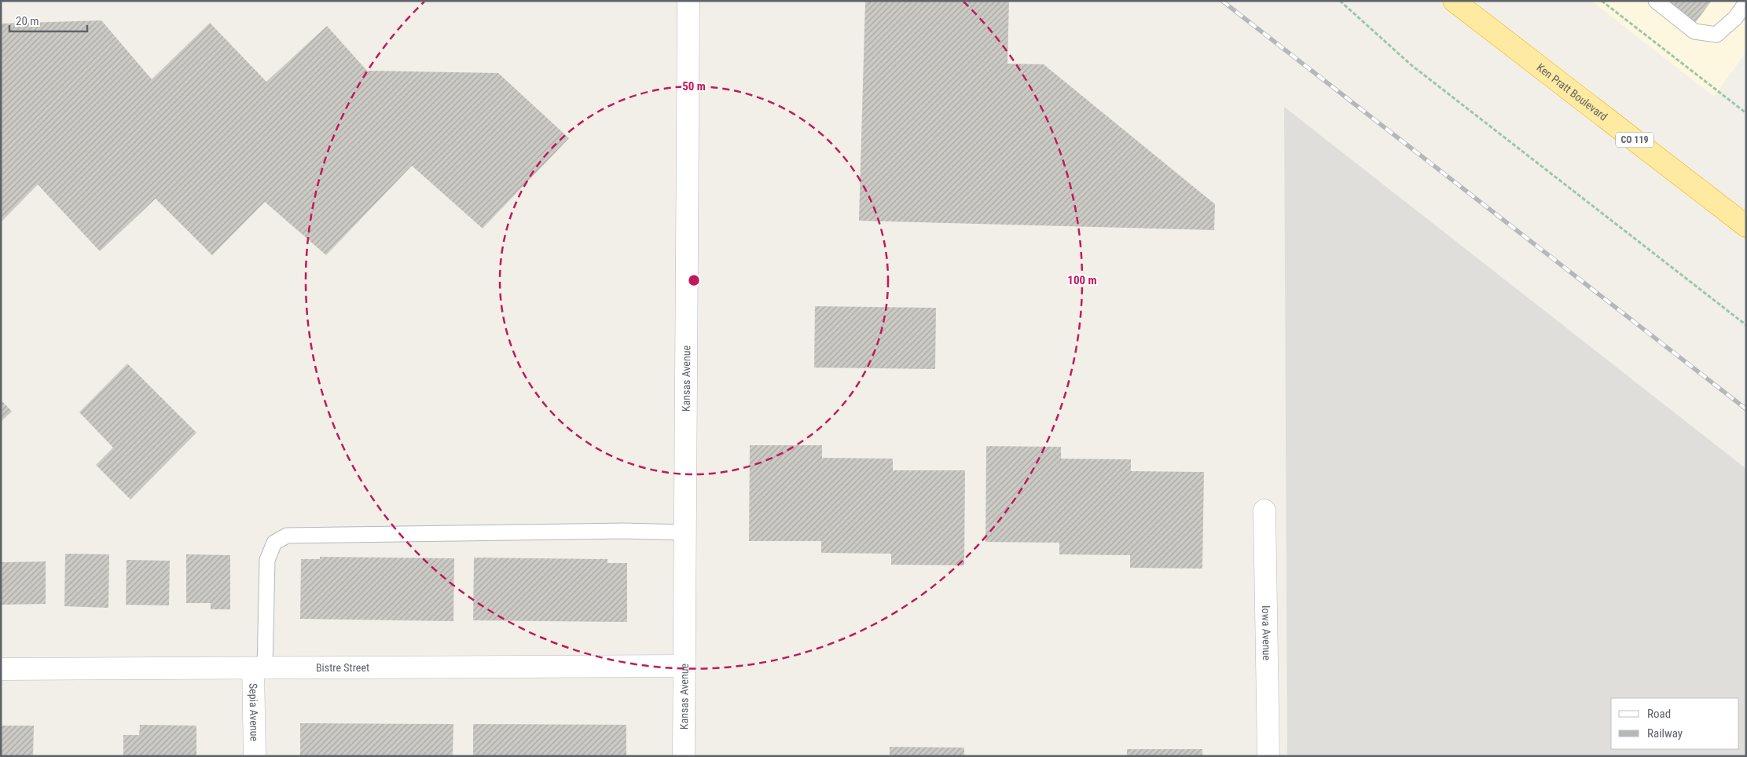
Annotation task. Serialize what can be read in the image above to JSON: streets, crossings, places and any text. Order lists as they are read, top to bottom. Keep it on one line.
{"streets":{"highway":["Ken Pratt Boulevard","CO 119"],"street":["Kansas Avenue","Iowa Avenue","Bistre Street","Sepia Avenue"]},"crossings":[["Kansas Avenue","Bistre Street"],["Bistre Street","Sepia Avenue"]],"legend":["Road","Railway"],"scale_bar":"20 m","rings":["50 m","100 m"]}
